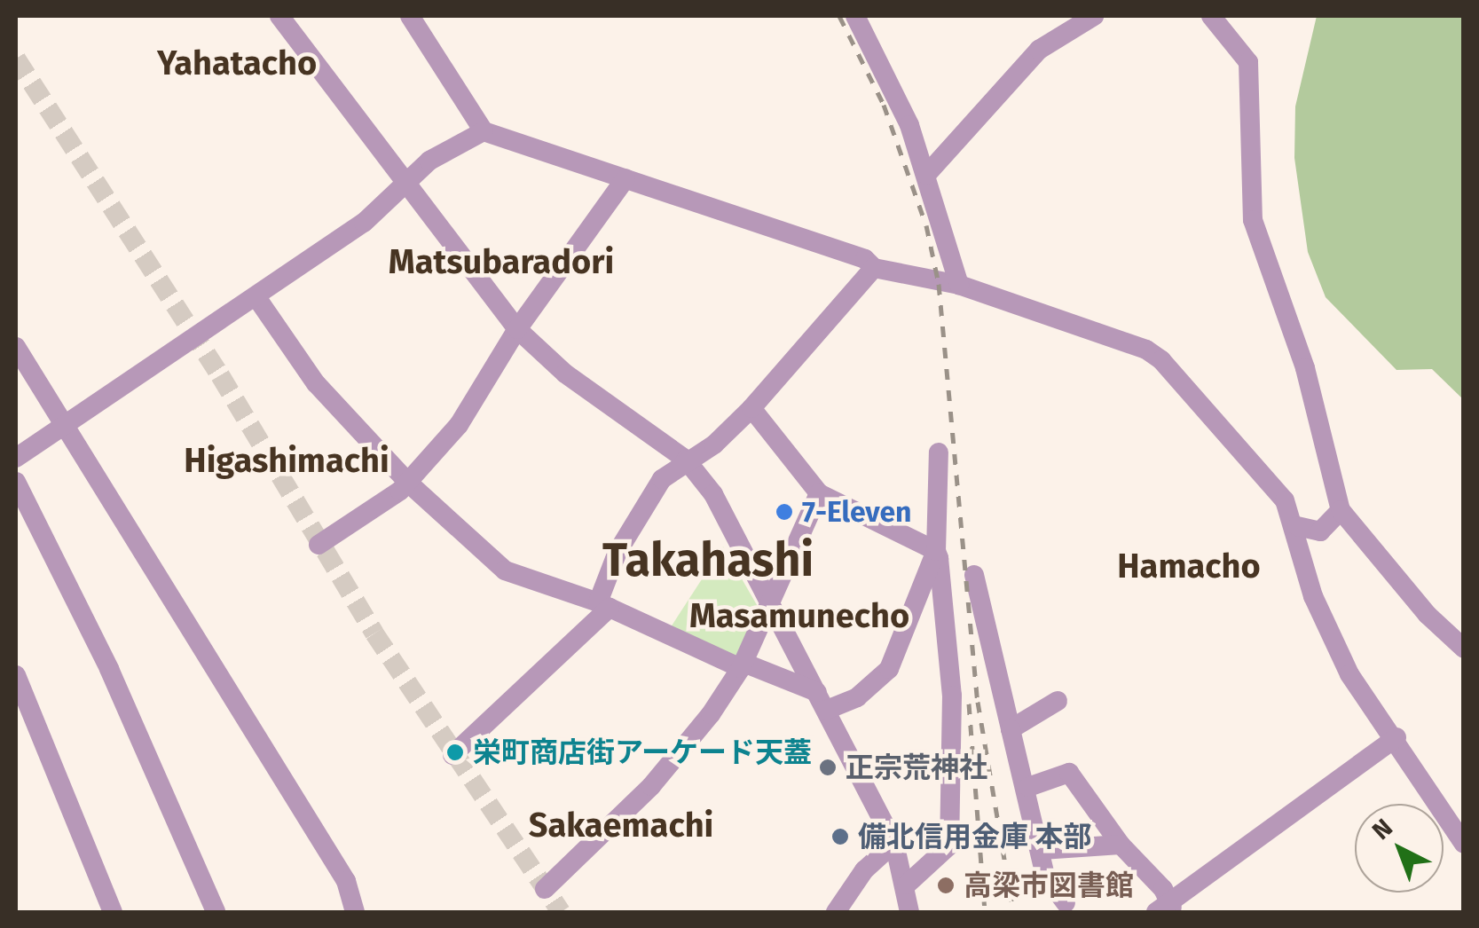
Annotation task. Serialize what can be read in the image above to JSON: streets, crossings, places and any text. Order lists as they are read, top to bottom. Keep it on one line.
{"districts":["Yahatacho","Matsubaradori","Higashimachi","Takahashi","Hamacho","Masamunecho","Sakaemachi"],"places":["7-Eleven","栄町商店街アーケード天蓋","正宗荒神社","備北信用金庫 本部","高梁市図書館"],"north":"top left"}
